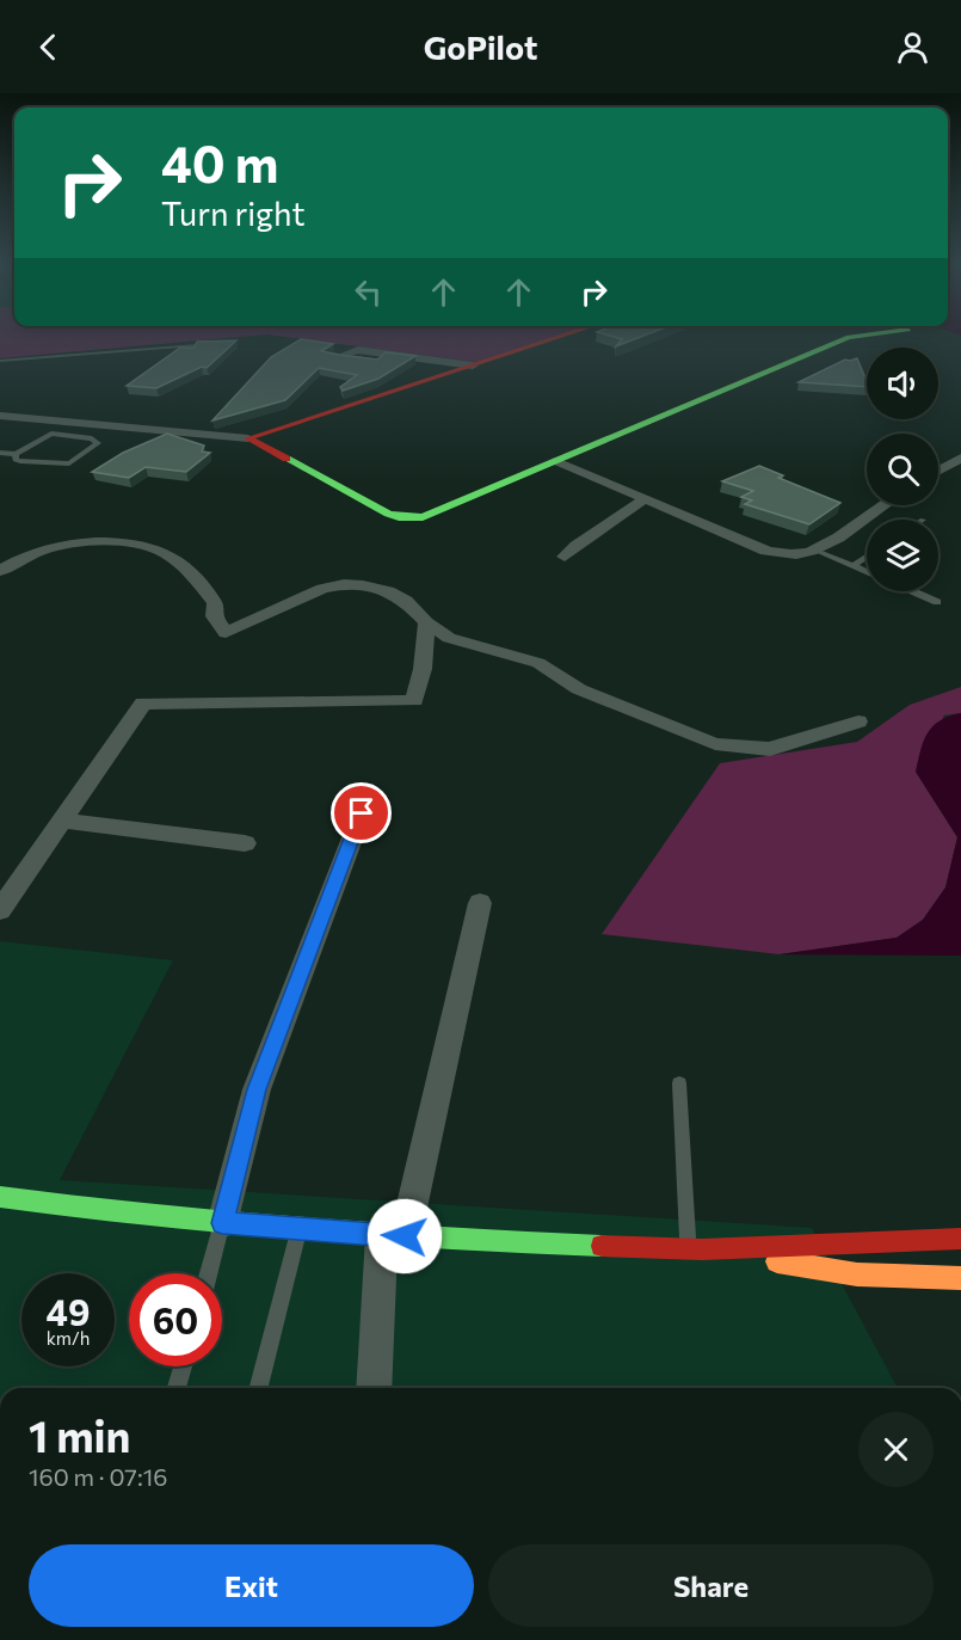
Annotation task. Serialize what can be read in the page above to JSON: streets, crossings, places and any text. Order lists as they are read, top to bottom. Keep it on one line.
{"page":{"header":"GoPilot","turn":["40 m","Turn right"],"speed":"49 km/h","limit":"60","heading":["1 min","160 m · 07:16"],"buttons":["Exit","Share"]}}
